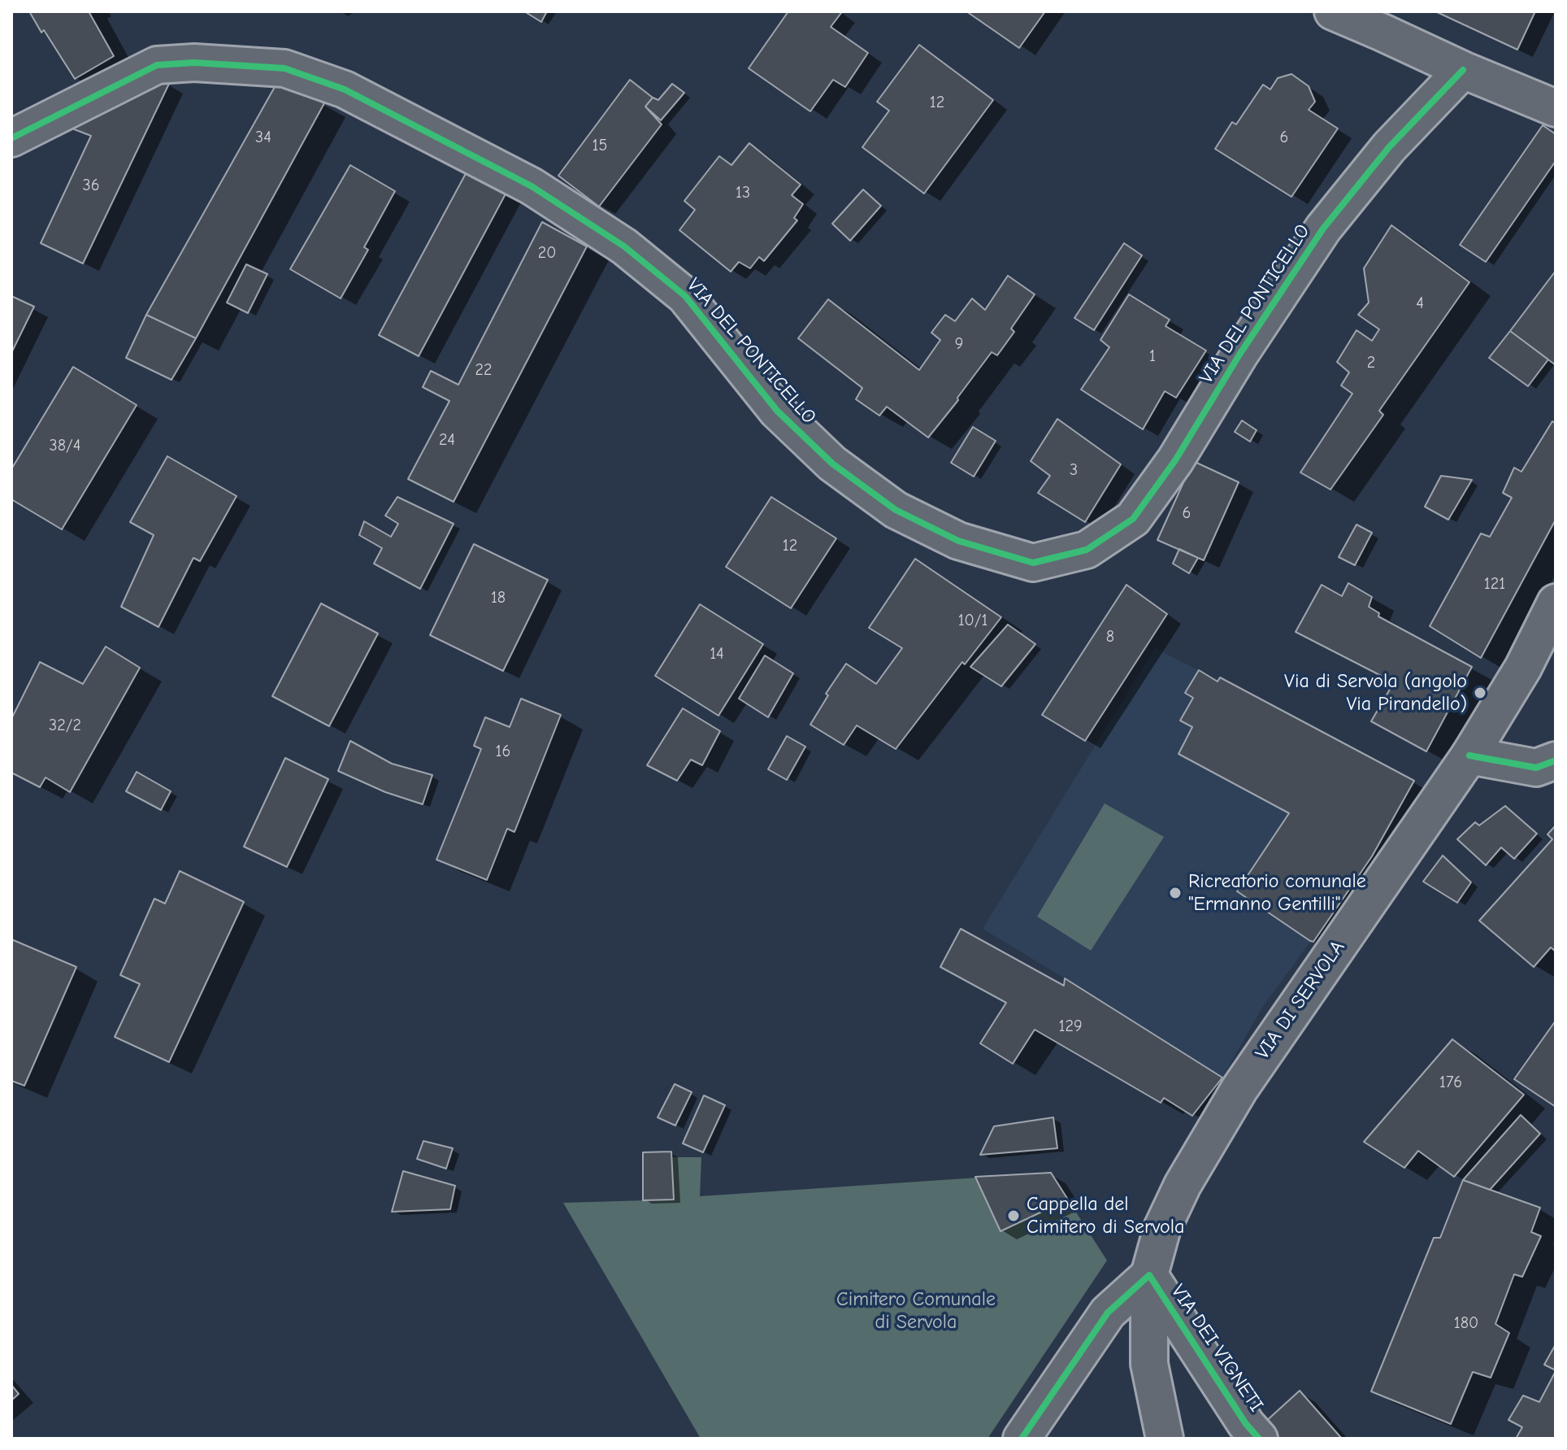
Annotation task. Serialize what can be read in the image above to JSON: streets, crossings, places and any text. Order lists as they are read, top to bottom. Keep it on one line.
{"streets":{"street":["VIA DEL PONTICELLO","VIA DI SERVOLA","VIA DEI VIGNETI"]},"crossings":[["VIA DI SERVOLA","VIA DEI VIGNETI"]],"parks":["Cimitero Comunale di Servola"],"places":["Via di Servola (angolo Via Pirandello)","Ricreatorio comunale \"Ermanno Gentilli\"","Cappella del Cimitero di Servola"],"house_numbers":["12","34","6","15","36","13","20","4","9","1","2","22","24","38/4","3","6","12","121","18","10/1","8","14","32/2","16","129","176","180"]}
